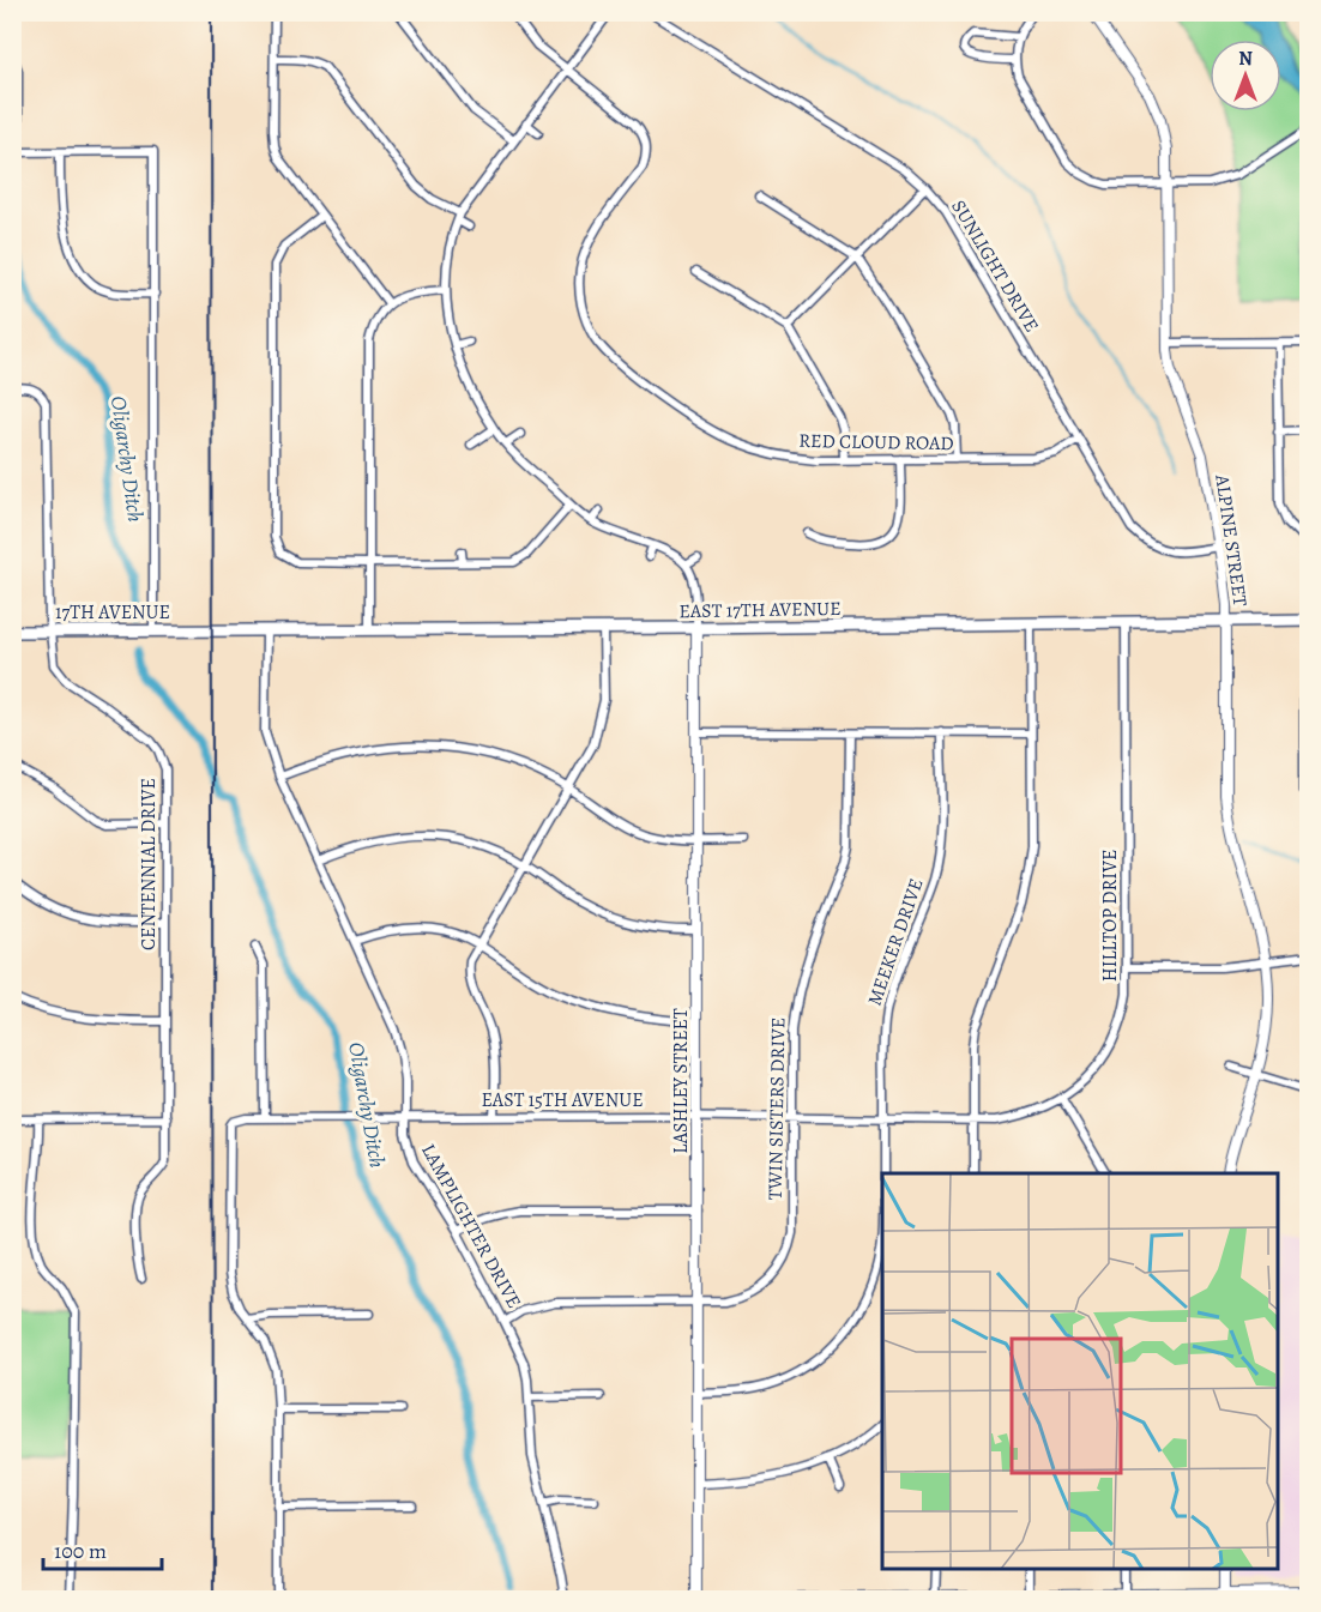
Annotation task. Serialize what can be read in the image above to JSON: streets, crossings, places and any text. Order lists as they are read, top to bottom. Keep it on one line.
{"streets":{"main road":["EAST 17TH AVENUE","17TH AVENUE"],"street":["SUNLIGHT DRIVE","RED CLOUD ROAD","ALPINE STREET","CENTENNIAL DRIVE","HILLTOP DRIVE","MEEKER DRIVE","LASHLEY STREET","EAST 15TH AVENUE","TWIN SISTERS DRIVE","LAMPLIGHTER DRIVE"]},"crossings":[["SUNLIGHT DRIVE","RED CLOUD ROAD"],["SUNLIGHT DRIVE","ALPINE STREET"],["ALPINE STREET","EAST 17TH AVENUE"],["EAST 17TH AVENUE","17TH AVENUE"],["EAST 17TH AVENUE","HILLTOP DRIVE"],["EAST 17TH AVENUE","LASHLEY STREET"],["EAST 17TH AVENUE","LAMPLIGHTER DRIVE"],["17TH AVENUE","CENTENNIAL DRIVE"],["HILLTOP DRIVE","EAST 15TH AVENUE"],["MEEKER DRIVE","LASHLEY STREET"],["MEEKER DRIVE","EAST 15TH AVENUE"],["LASHLEY STREET","EAST 15TH AVENUE"],["LASHLEY STREET","TWIN SISTERS DRIVE"],["EAST 15TH AVENUE","TWIN SISTERS DRIVE"],["EAST 15TH AVENUE","LAMPLIGHTER DRIVE"],["TWIN SISTERS DRIVE","LAMPLIGHTER DRIVE"]],"water":["Oligarchy Ditch"],"scale_bar":"100 m","north":"top"}
